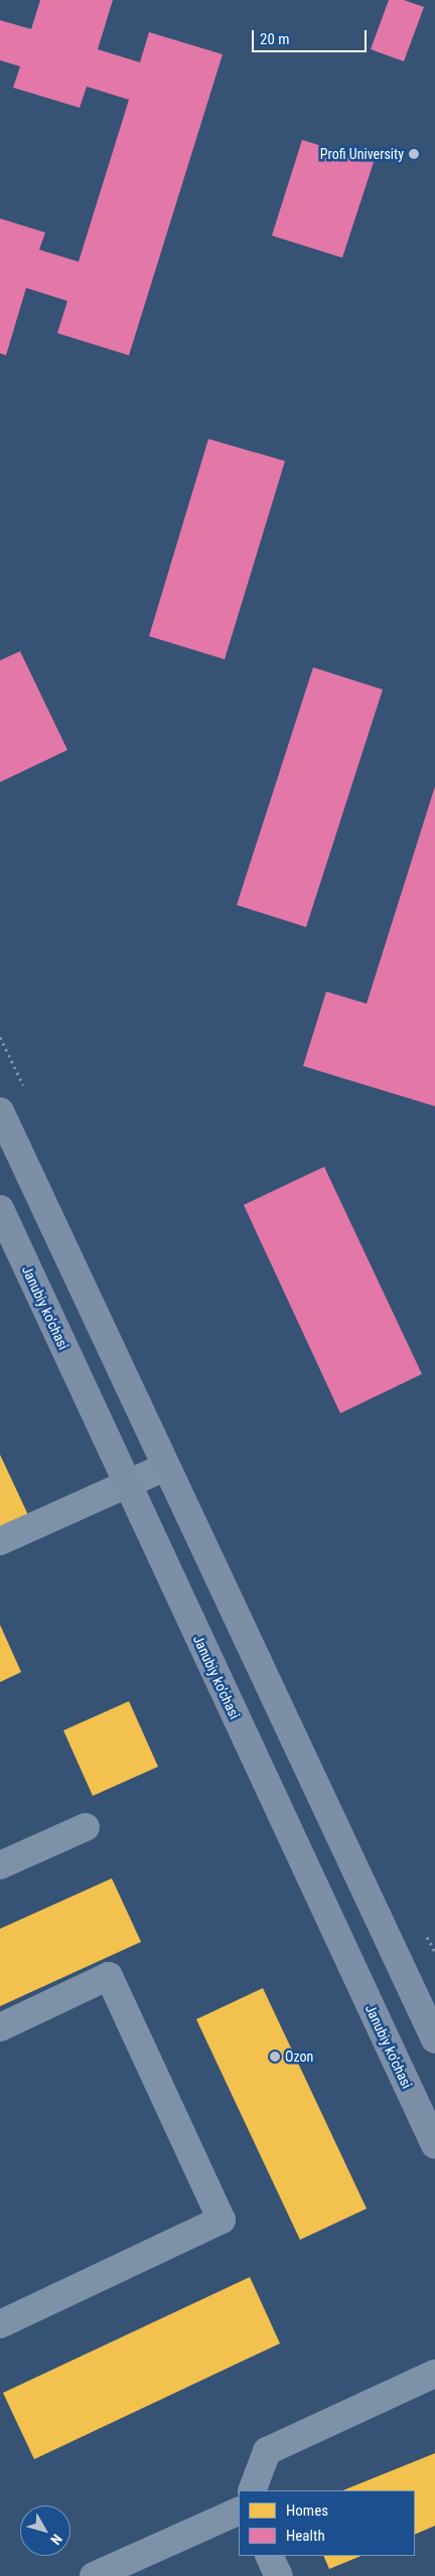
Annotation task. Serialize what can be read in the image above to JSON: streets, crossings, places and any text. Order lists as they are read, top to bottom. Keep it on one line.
{"streets":{"main road":["Janubiy ko'chasi"]},"places":["Profi University","Ozon"],"legend":["Homes","Health"],"scale_bar":"20 m","north":"bottom right"}
